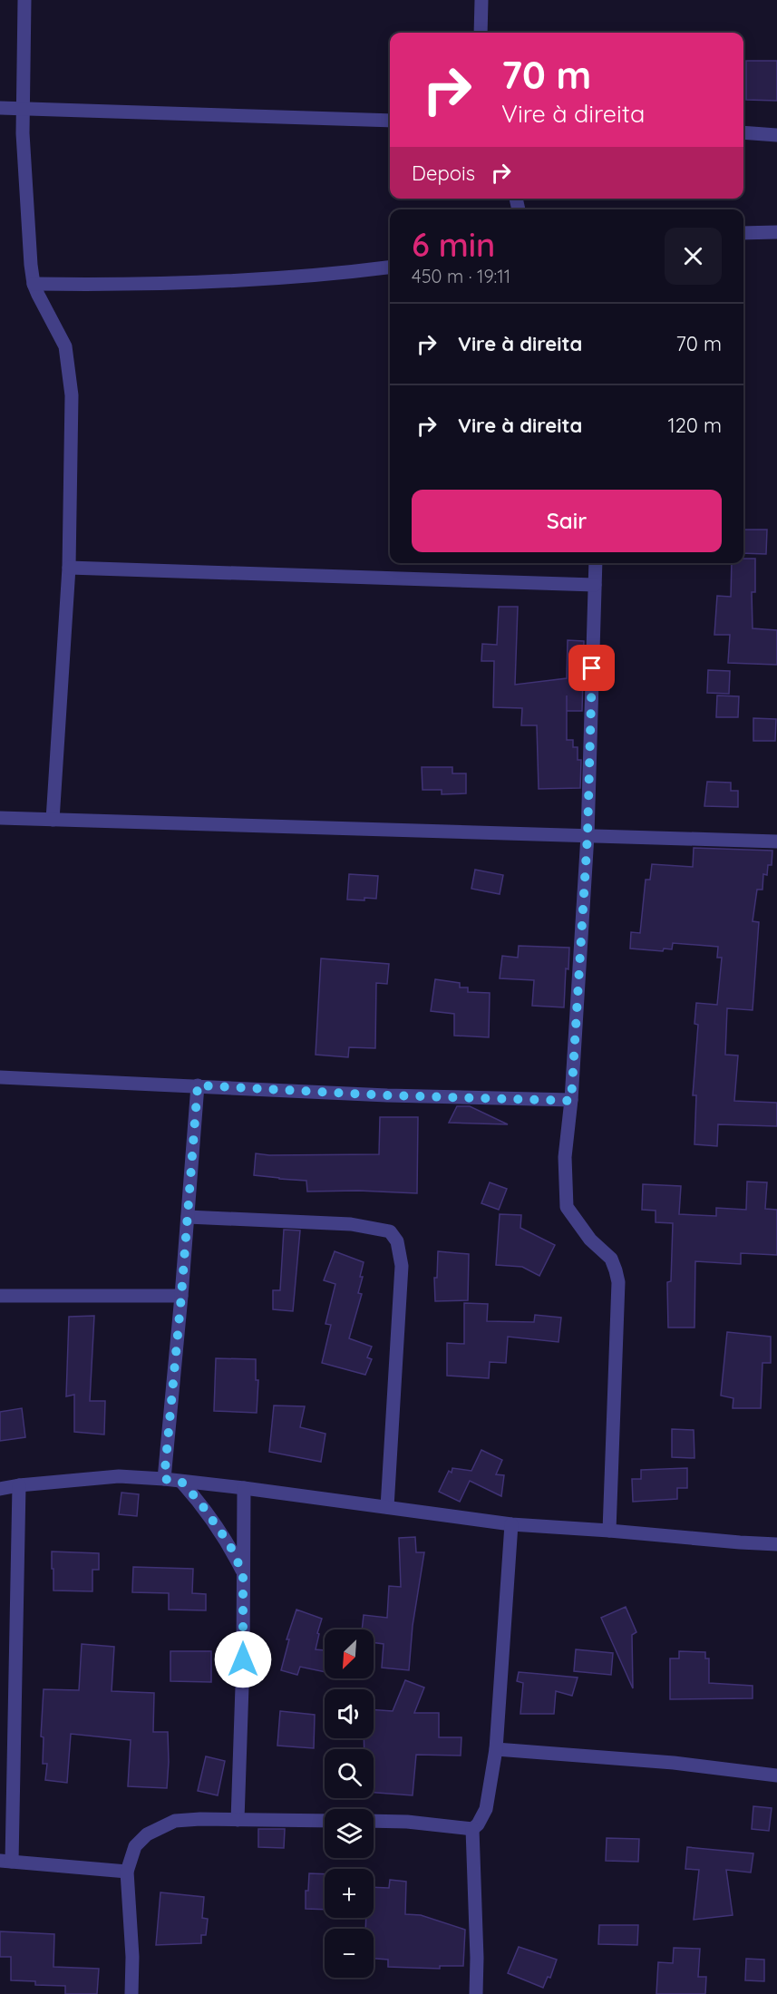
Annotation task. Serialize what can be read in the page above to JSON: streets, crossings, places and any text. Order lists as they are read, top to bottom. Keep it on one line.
{"north":"bottom left","page":{"turn":["70 m","Vire à direita"],"then":"Depois","heading":["6 min","450 m · 19:11"],"list":[{"name":"Vire à direita","value":"70 m"},{"name":"Vire à direita","value":"120 m"}],"buttons":"Sair","map_buttons":["+","−"]}}
